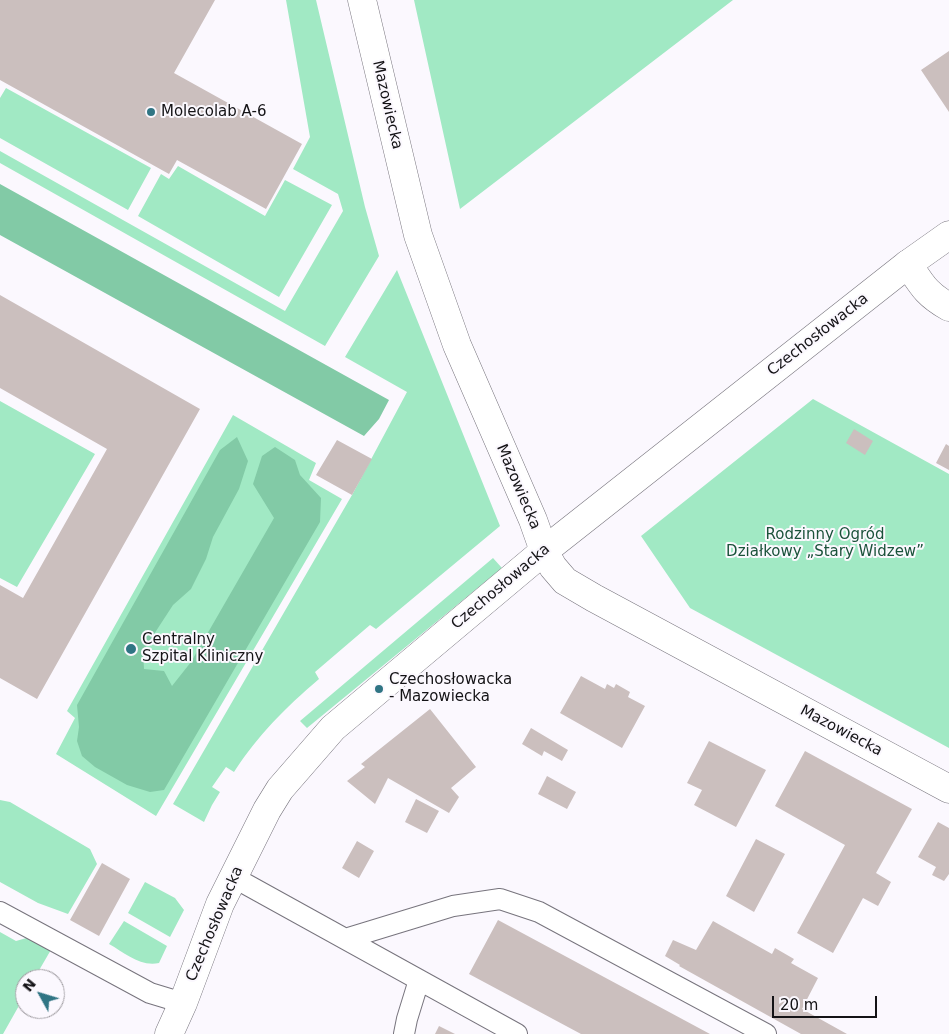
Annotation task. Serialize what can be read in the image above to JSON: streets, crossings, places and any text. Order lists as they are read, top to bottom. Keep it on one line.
{"streets":{"street":["Mazowiecka","Czechosłowacka"]},"crossings":[["Mazowiecka","Czechosłowacka"]],"parks":["Rodzinny Ogród Działkowy „Stary Widzew”"],"places":["Molecolab A-6","Centralny Szpital Kliniczny","Czechosłowacka - Mazowiecka"],"scale_bar":"20 m","north":"top left"}
